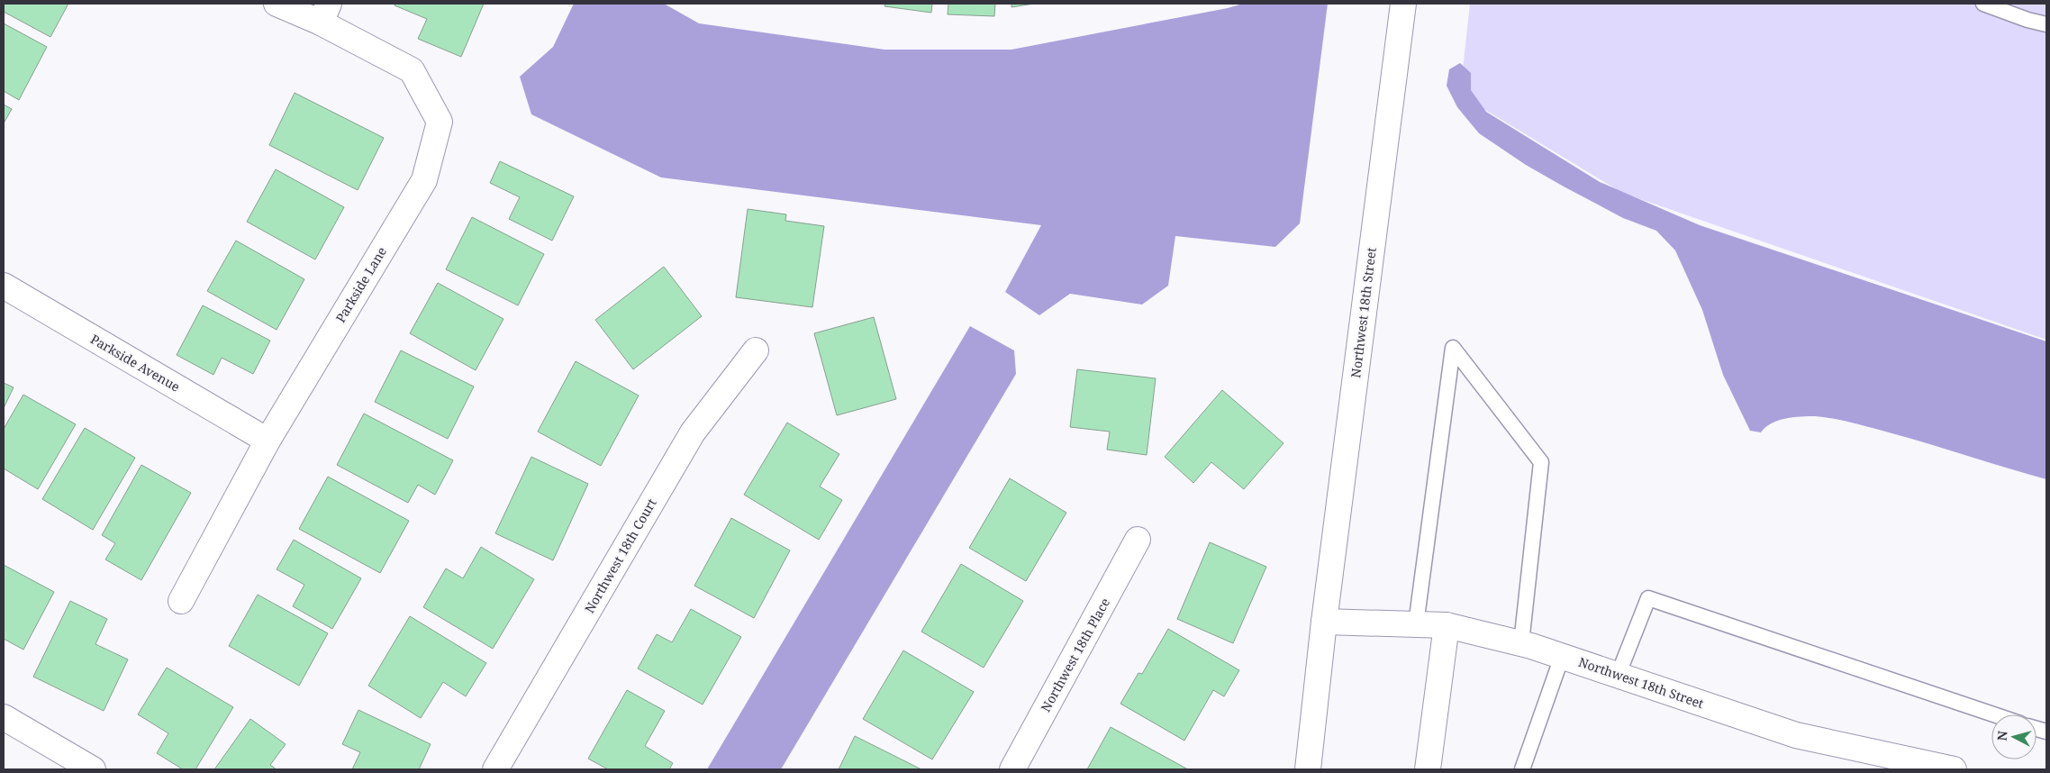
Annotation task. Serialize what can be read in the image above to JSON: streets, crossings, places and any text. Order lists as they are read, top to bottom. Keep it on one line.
{"streets":{"street":["Parkside Lane","Northwest 18th Street","Parkside Avenue","Northwest 18th Court","Northwest 18th Place"]},"crossings":[["Parkside Lane","Parkside Avenue"]],"north":"left"}
